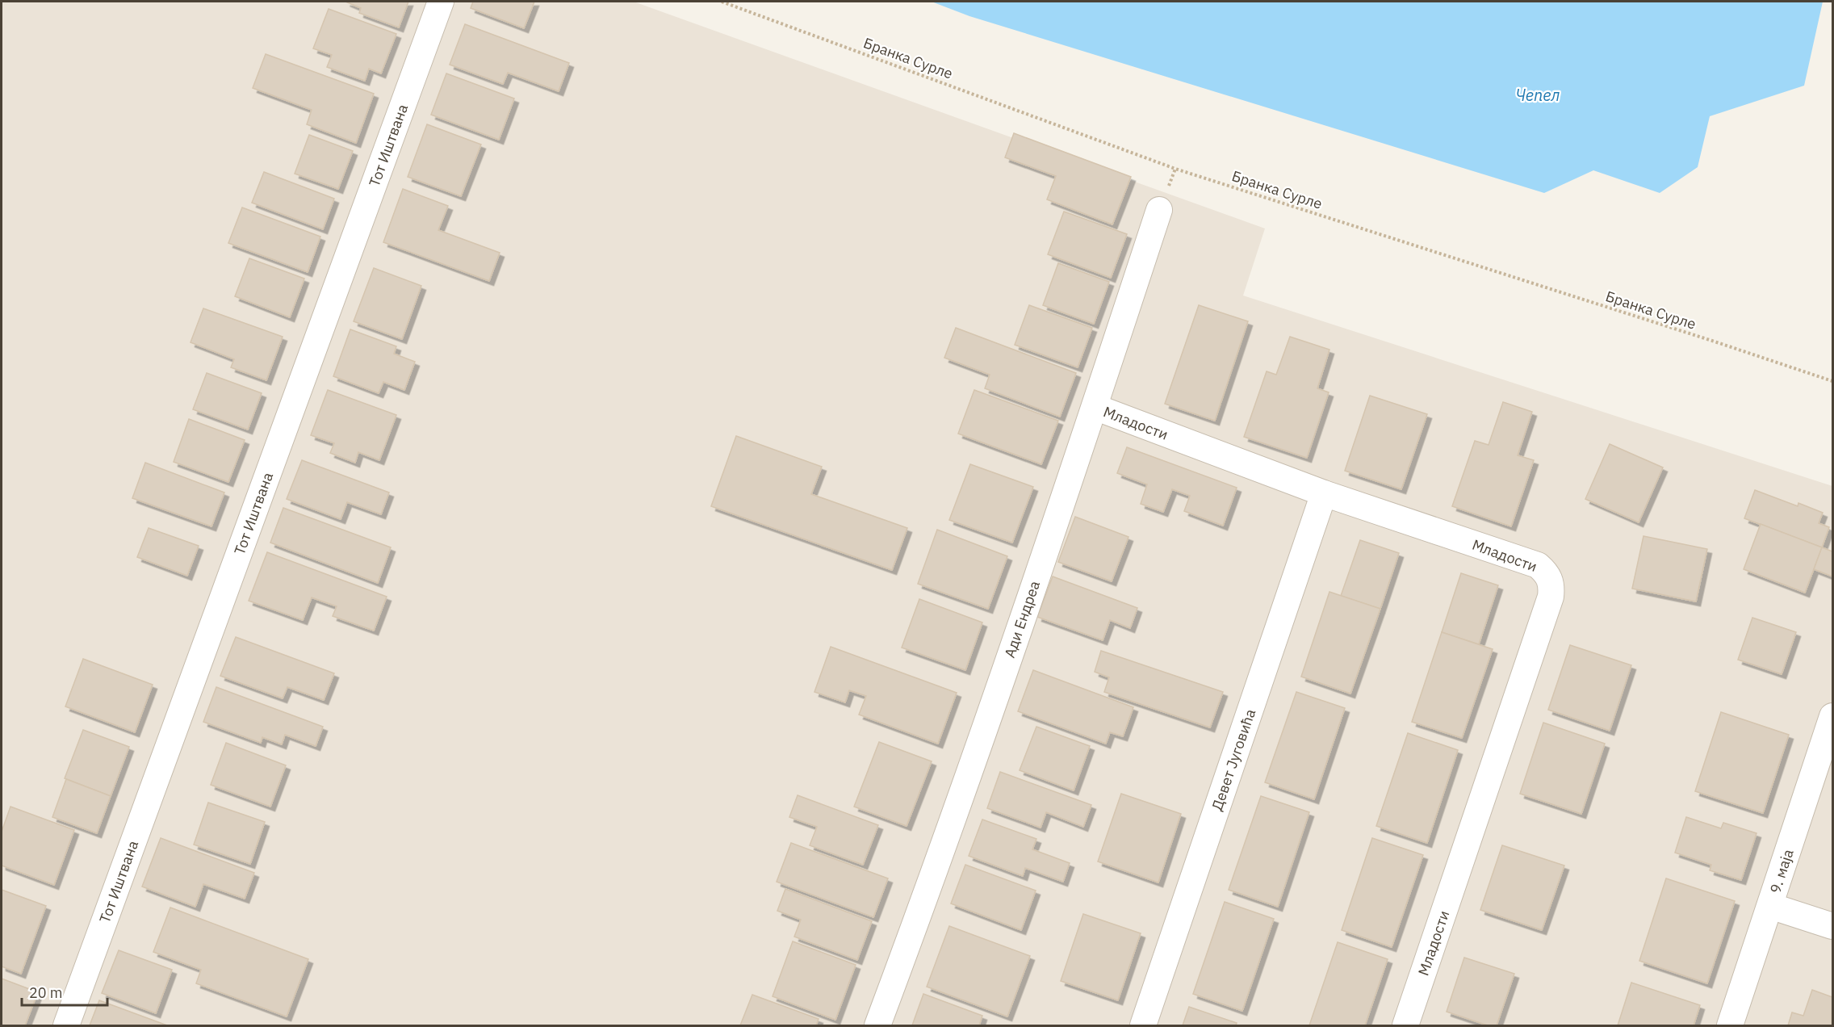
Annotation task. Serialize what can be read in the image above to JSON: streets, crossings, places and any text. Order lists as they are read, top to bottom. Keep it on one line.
{"streets":{"street":["Тот Иштвана","Младости","Ади Ендреа","Девет Југовића","9. маја"],"path":["Бранка Сурле"]},"crossings":[["Младости","Ади Ендреа"],["Младости","Девет Југовића"]],"water":["Чепел"],"scale_bar":"20 m"}
